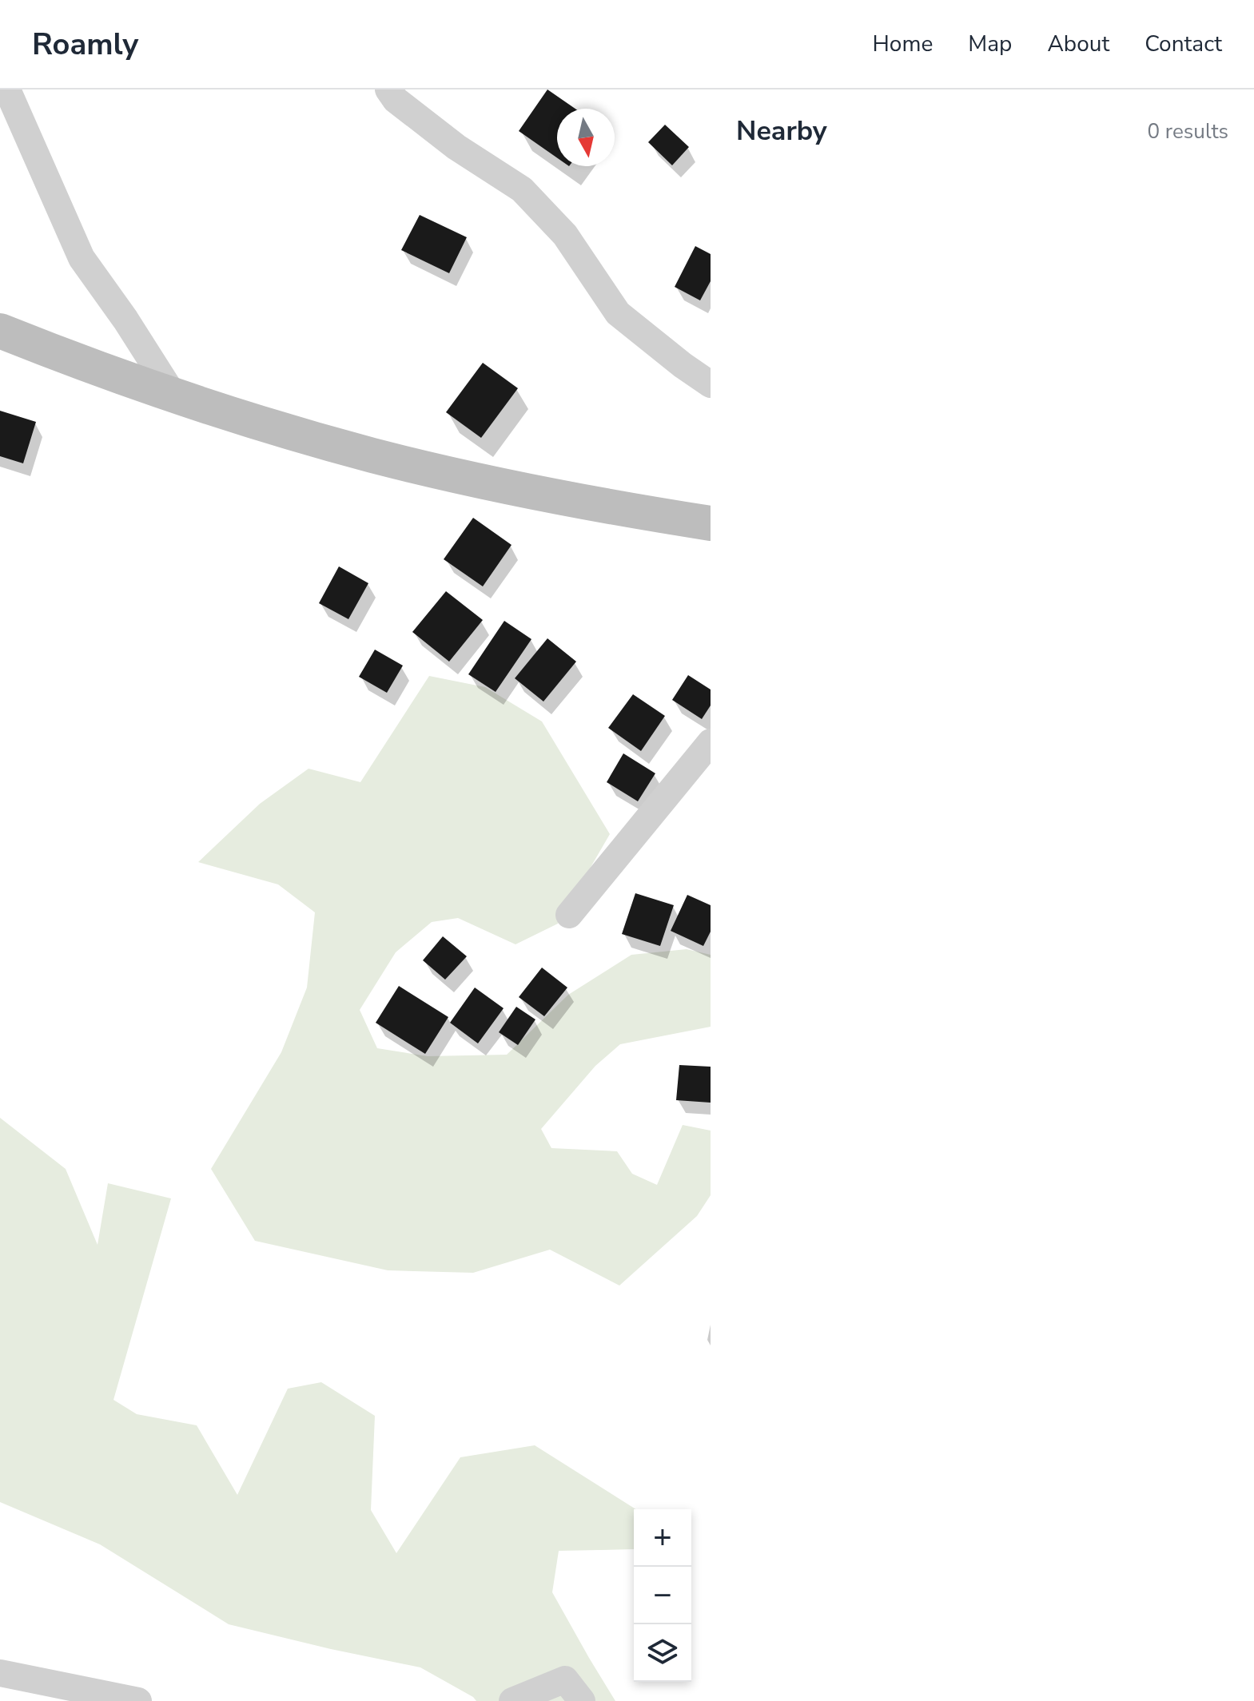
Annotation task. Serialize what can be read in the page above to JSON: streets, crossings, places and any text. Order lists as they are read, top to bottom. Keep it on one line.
{"north":"bottom","page":{"header":"Roamly","nav":["Home","Map","About","Contact"],"heading":["Nearby","0 results"],"map_buttons":["+","−"]}}
